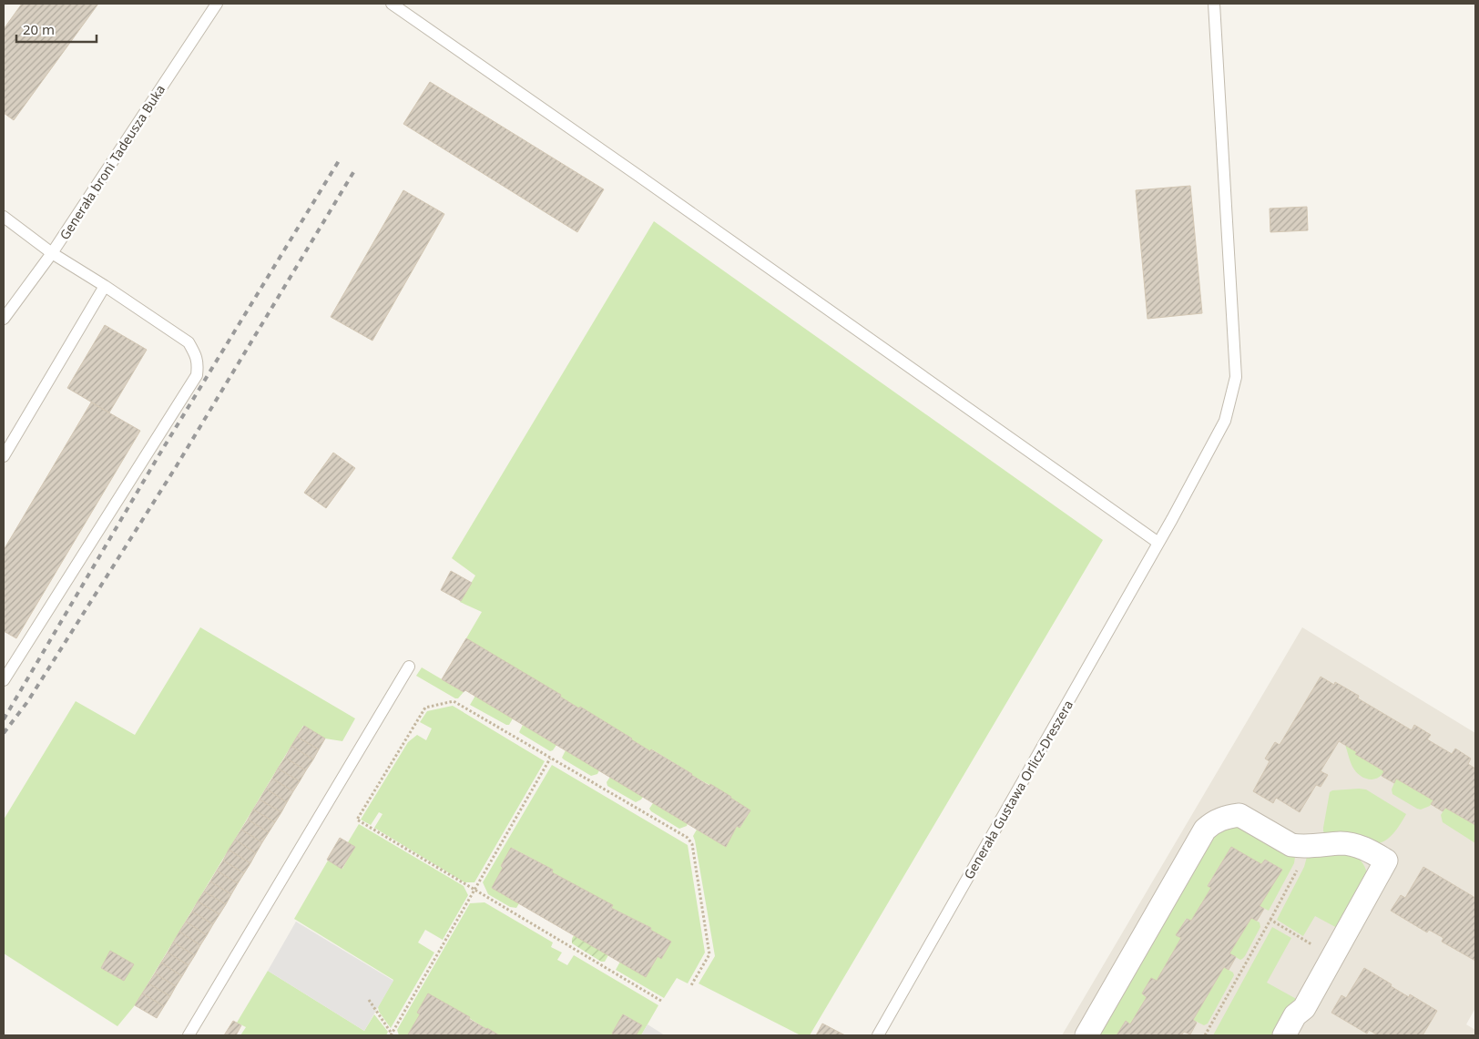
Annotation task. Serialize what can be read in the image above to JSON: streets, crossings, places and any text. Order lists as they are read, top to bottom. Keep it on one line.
{"streets":{"lane":["Generała broni Tadeusza Buka","Generała Gustawa Orlicz-Dreszera"]},"scale_bar":"20 m"}
